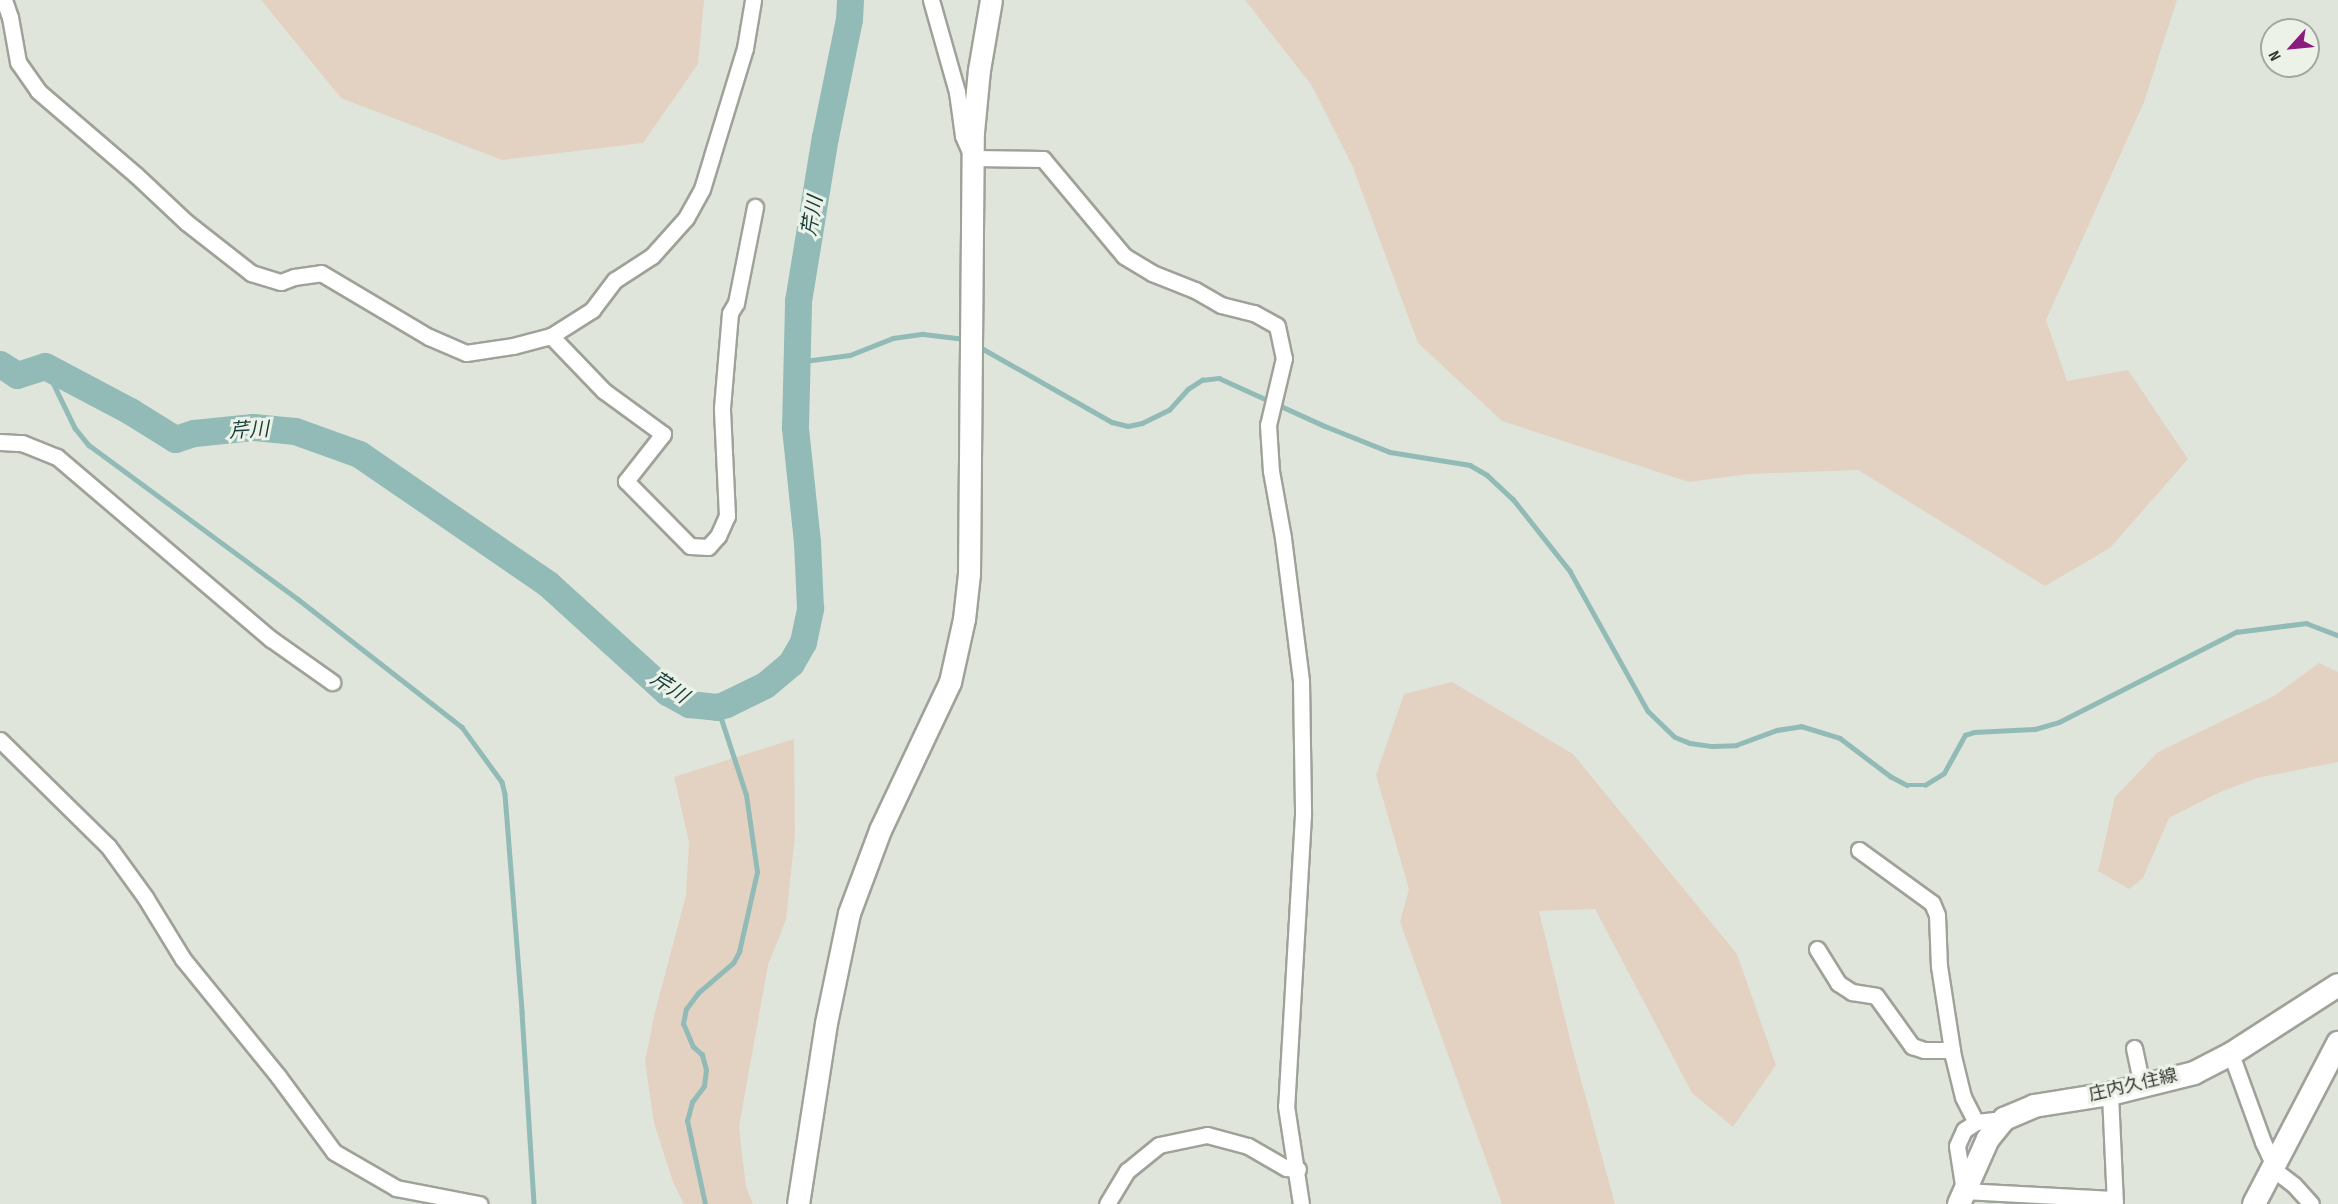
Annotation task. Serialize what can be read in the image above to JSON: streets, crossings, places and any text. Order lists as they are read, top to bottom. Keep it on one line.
{"streets":{"main road":["庄内久住線"]},"water":["芹川"],"north":"bottom left"}
